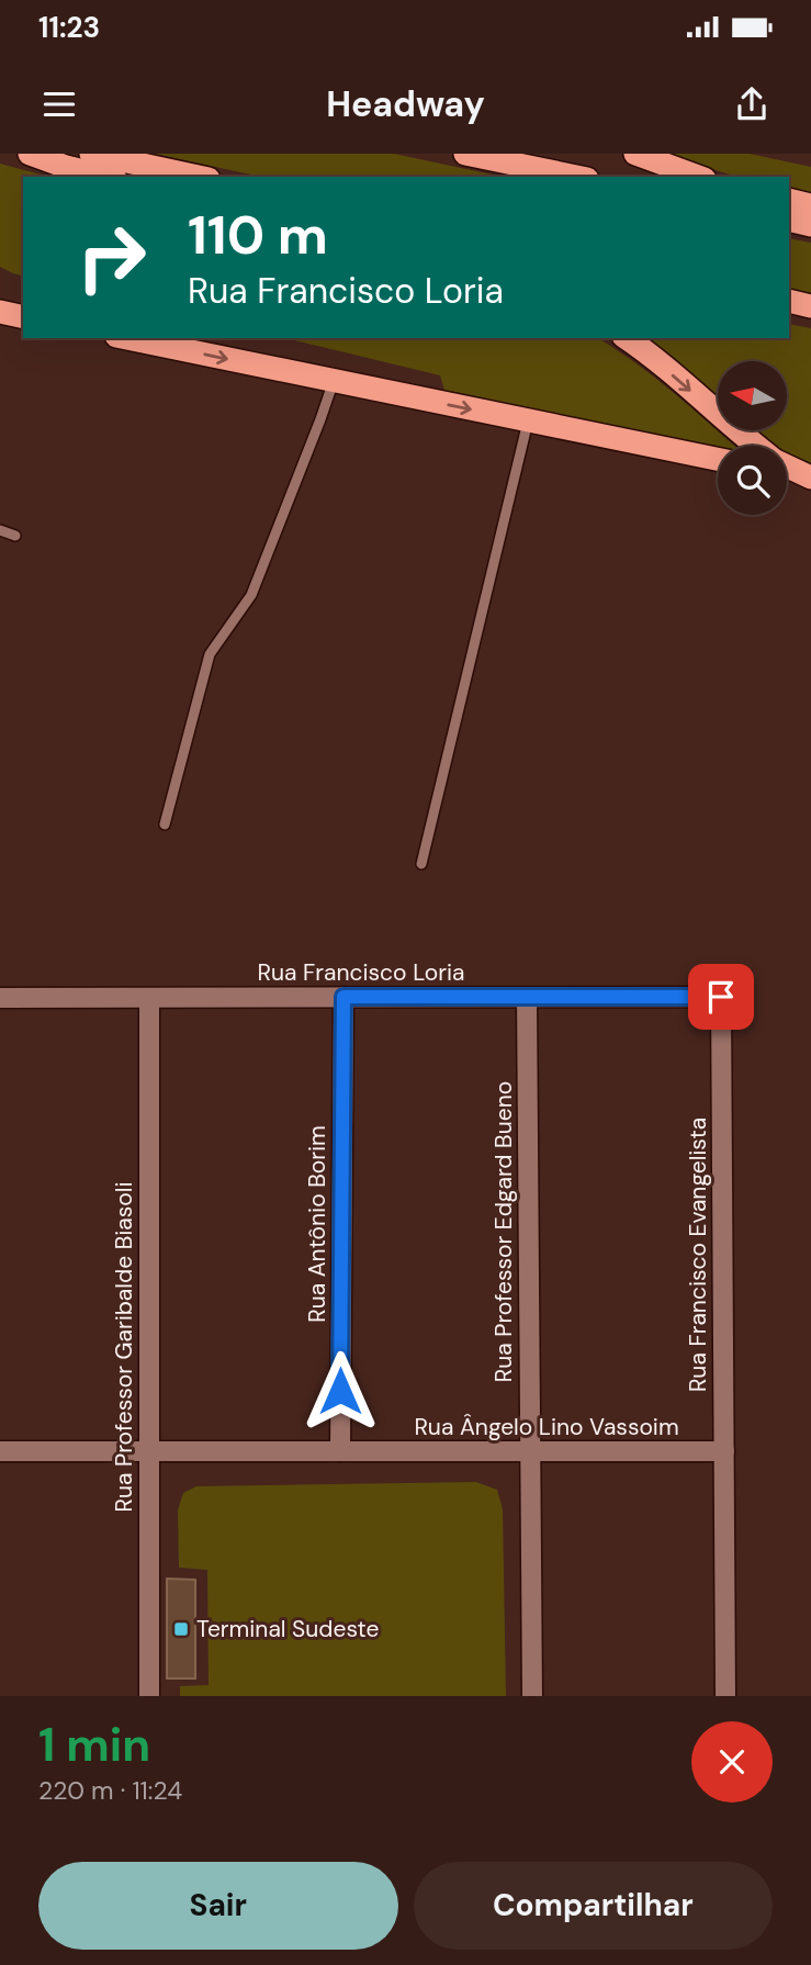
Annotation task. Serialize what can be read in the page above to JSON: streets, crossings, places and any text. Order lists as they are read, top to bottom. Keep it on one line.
{"streets":{"street":["Rua Francisco Loria","Rua Antônio Borim","Rua Professor Edgard Bueno","Rua Francisco Evangelista","Rua Professor Garibalde Biasoli","Rua Ângelo Lino Vassoim"]},"crossings":[["Rua Francisco Loria","Rua Antônio Borim"],["Rua Francisco Loria","Rua Professor Edgard Bueno"],["Rua Francisco Loria","Rua Francisco Evangelista"],["Rua Francisco Loria","Rua Professor Garibalde Biasoli"],["Rua Antônio Borim","Rua Ângelo Lino Vassoim"],["Rua Professor Edgard Bueno","Rua Ângelo Lino Vassoim"],["Rua Francisco Evangelista","Rua Ângelo Lino Vassoim"],["Rua Professor Garibalde Biasoli","Rua Ângelo Lino Vassoim"]],"places":{"transit":["Terminal Sudeste"]},"north":"left","page":{"status":"11:23","header":"Headway","turn":["110 m","Rua Francisco Loria"],"heading":["1 min","220 m · 11:24"],"buttons":["Sair","Compartilhar"]}}
